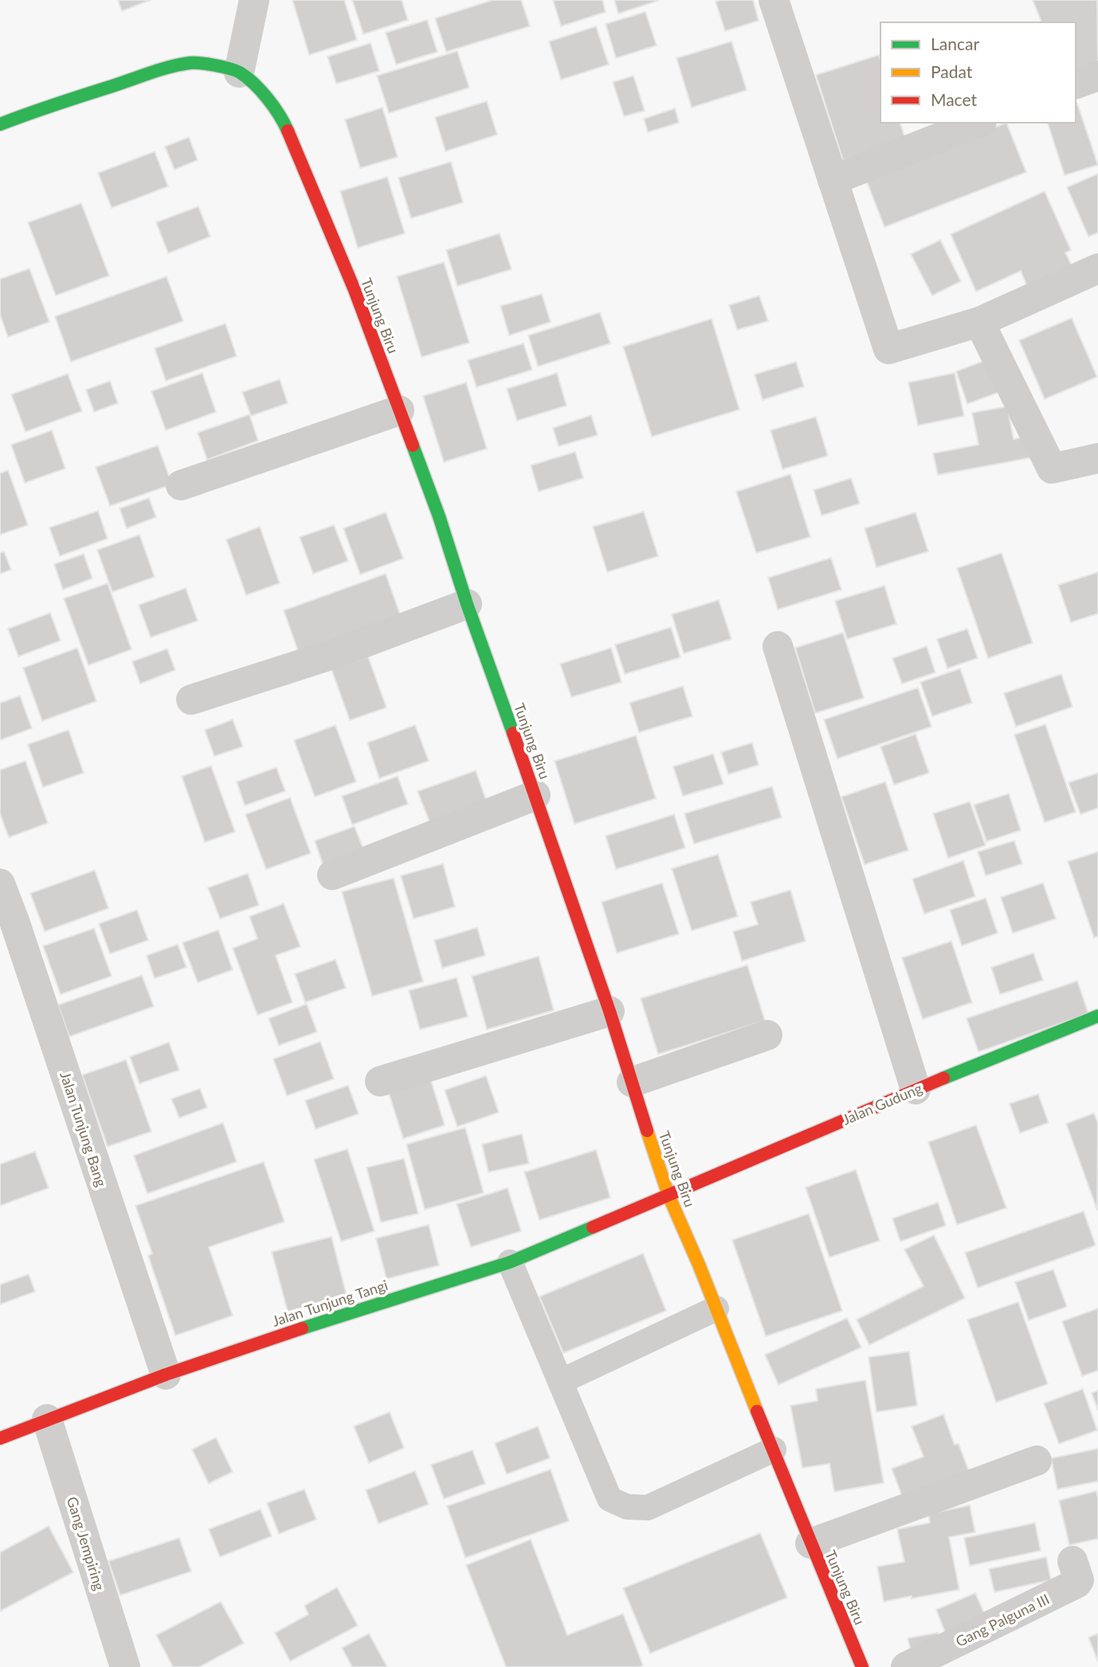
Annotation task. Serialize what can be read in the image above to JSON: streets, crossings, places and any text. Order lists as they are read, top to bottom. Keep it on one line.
{"streets":{"street":["Tunjung Biru","Jalan Gudung","Jalan Tunjung Bang","Jalan Tunjung Tangi","Gang Jempiring","Gang Palguna III"]},"crossings":[["Tunjung Biru","Jalan Gudung"],["Tunjung Biru","Jalan Tunjung Tangi"],["Jalan Gudung","Jalan Tunjung Tangi"],["Jalan Tunjung Bang","Jalan Tunjung Tangi"],["Jalan Tunjung Tangi","Gang Jempiring"]],"legend":["Lancar","Padat","Macet"]}
